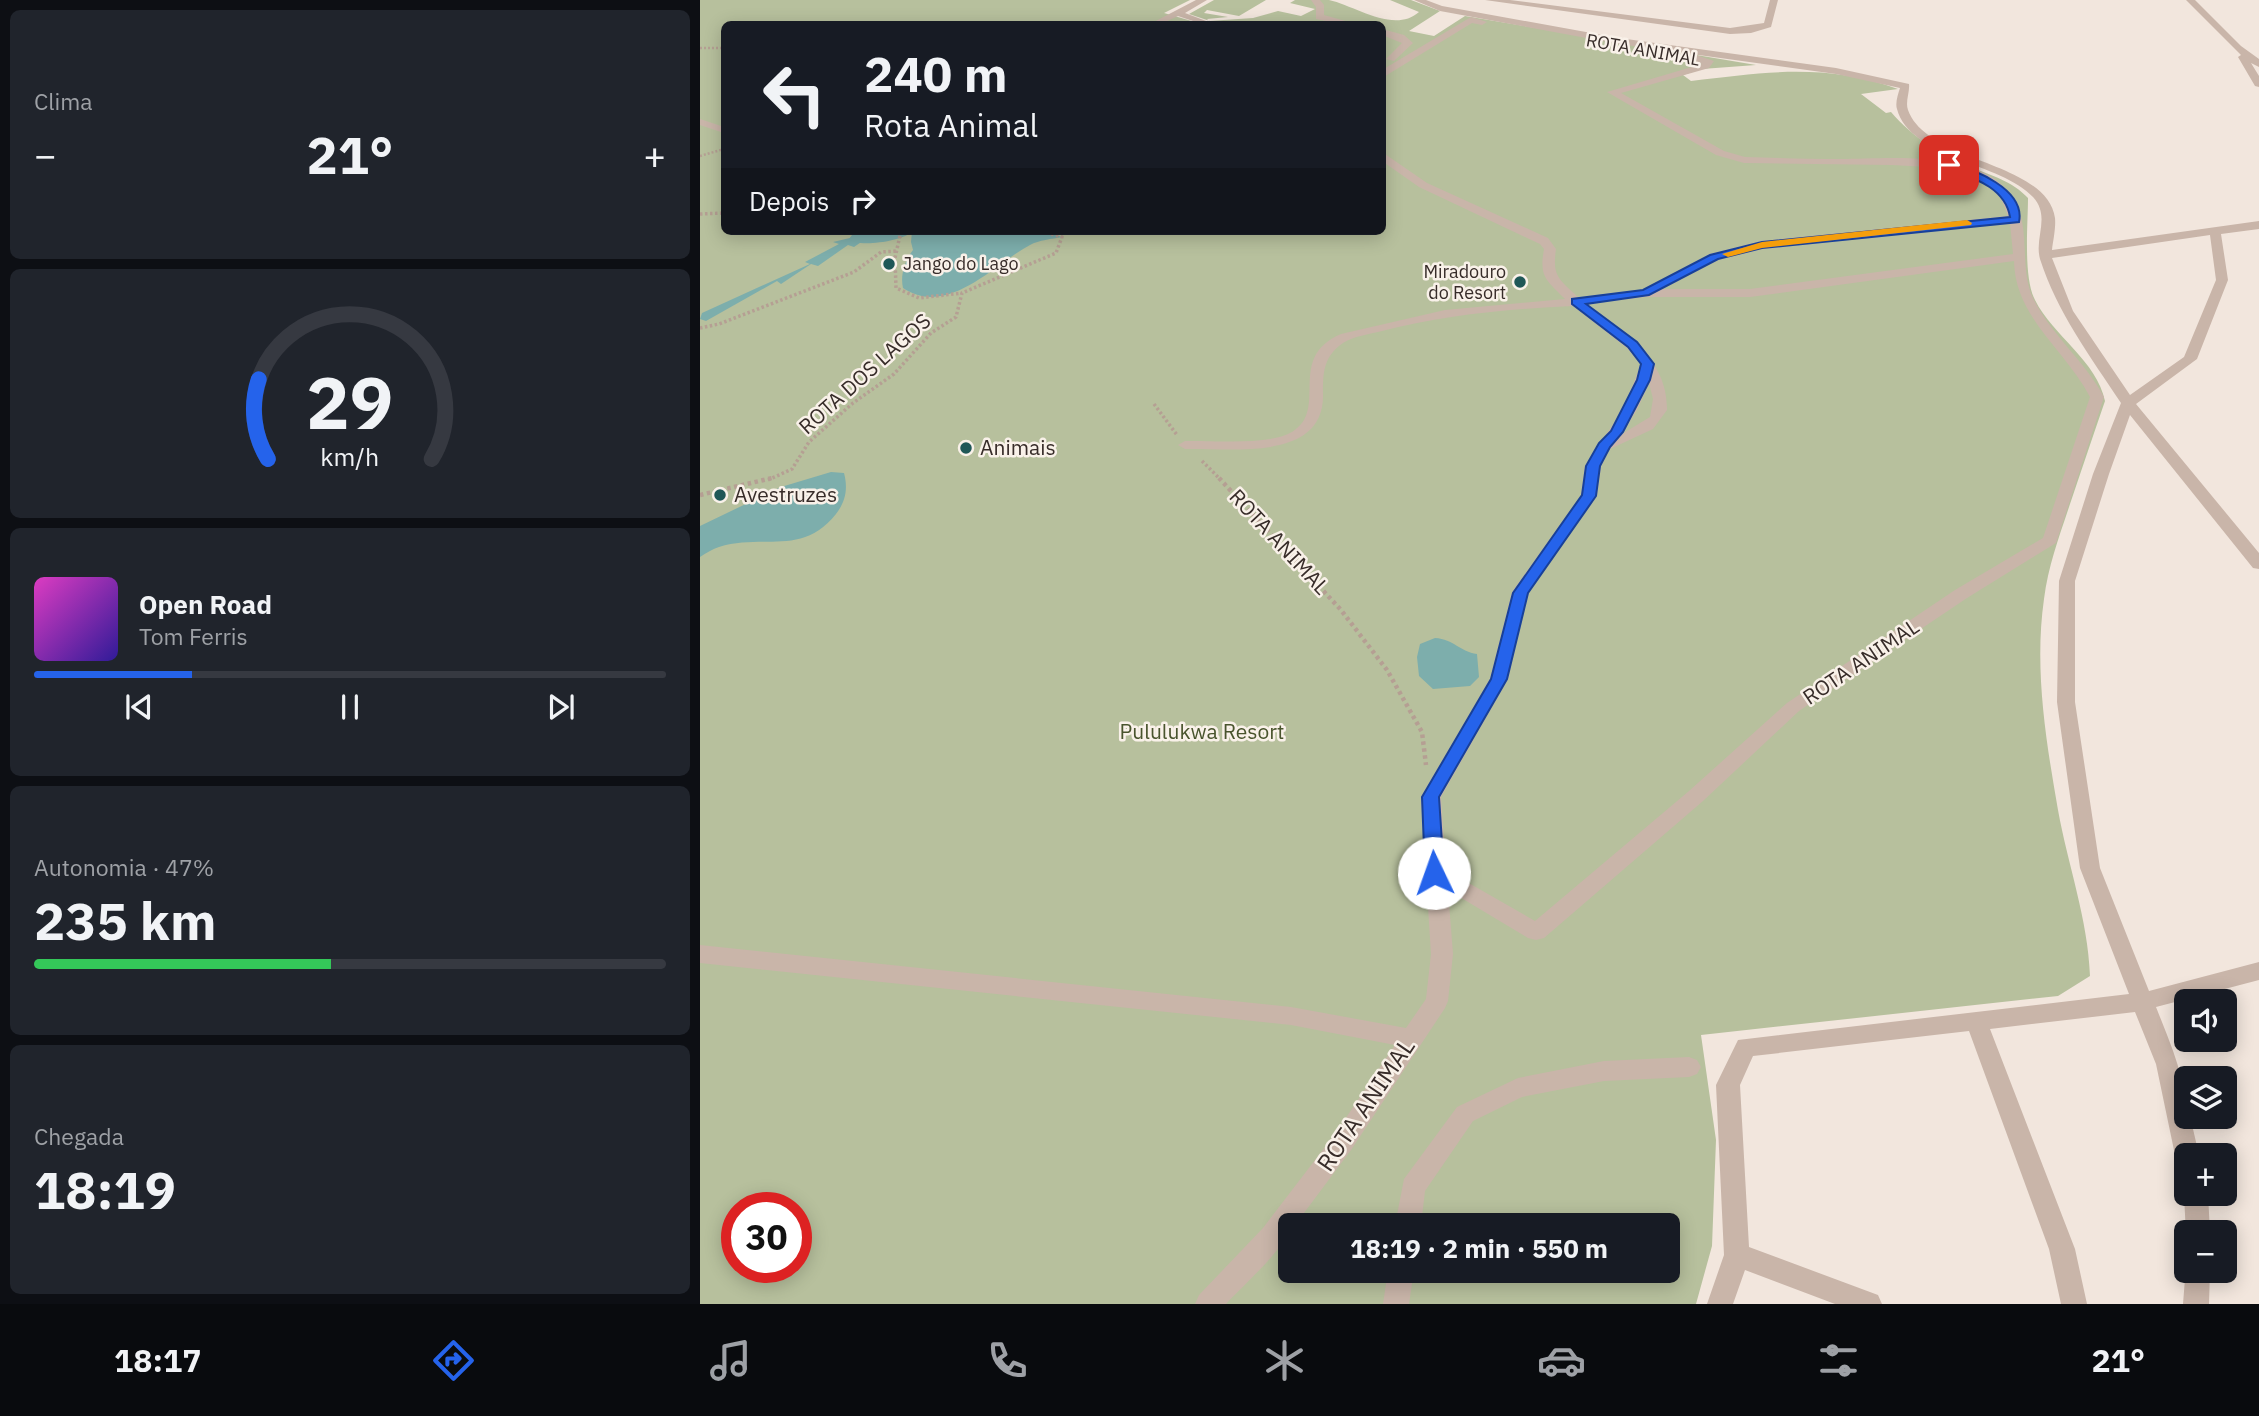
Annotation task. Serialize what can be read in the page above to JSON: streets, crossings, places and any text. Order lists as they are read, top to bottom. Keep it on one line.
{"streets":{"street":["ROTA ANIMAL"],"path":["ROTA DOS LAGOS"]},"parks":["Pululukwa Resort"],"places":["Jango do Lago","Miradouro do Resort","Animais","Avestruzes"],"page":{"tile":["Clima",["Autonomia · 47%","235 km"],["Chegada","18:19"]],"turn":["240 m","Rota Animal"],"heat":["−","21°","+"],"then":"Depois","song":["Open Road","Tom Ferris"],"map_buttons":["+","−"],"limit":"30","trip":"18:19 · 2 min · 550 m","tabs":["18:17","21°"],"gauge":["29","km/h"]}}
